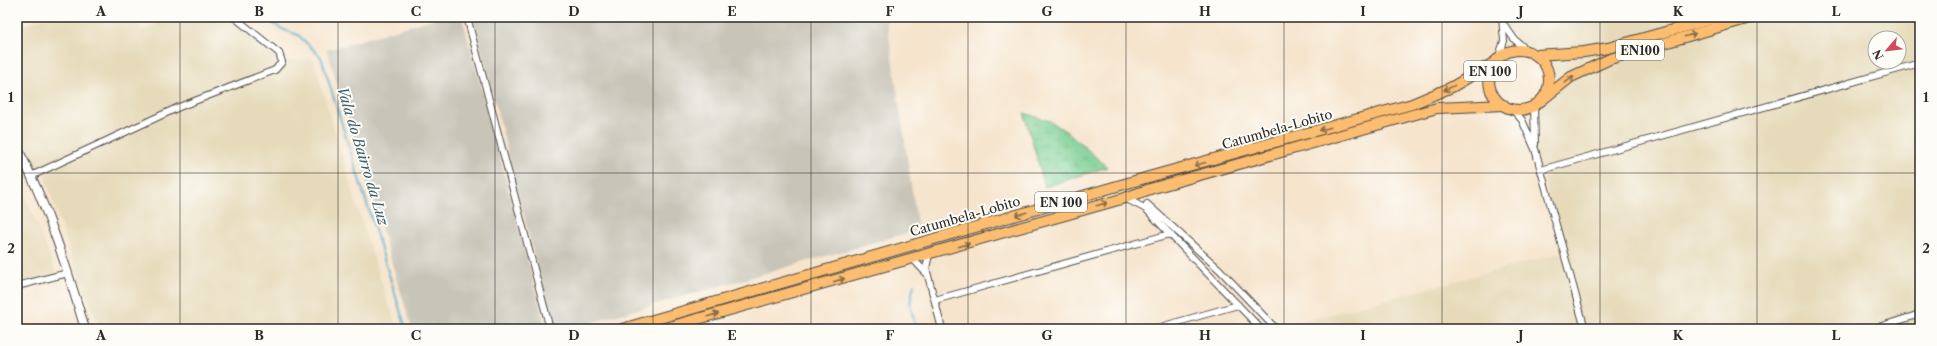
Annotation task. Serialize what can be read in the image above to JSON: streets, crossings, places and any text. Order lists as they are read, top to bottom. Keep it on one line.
{"streets":{"main road":["EN100","EN 100","Catumbela-Lobito"]},"crossings":[["EN100","EN 100"],["EN100","Catumbela-Lobito"],["EN 100","Catumbela-Lobito"]],"water":["Vala do Bairro da Luz"],"north":"bottom left","grid":{"columns":["A","B","C","D","E","F","G","H","I","J","K","L"],"rows":["1","2"]}}
